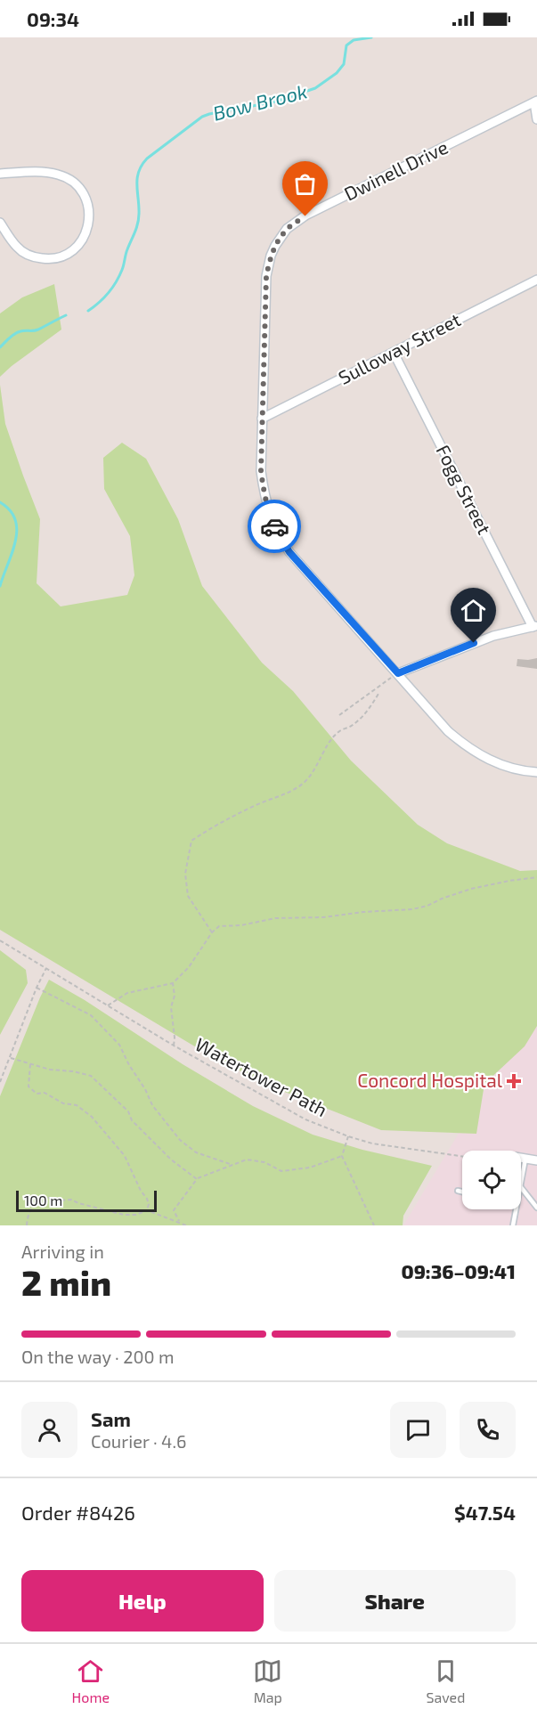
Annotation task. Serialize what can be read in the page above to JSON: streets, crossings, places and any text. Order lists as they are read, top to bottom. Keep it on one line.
{"streets":{"street":["Dwinell Drive","Sulloway Street","Fogg Street"],"path":["Watertower Path"]},"crossings":[["Dwinell Drive","Sulloway Street"],["Sulloway Street","Fogg Street"]],"water":["Bow Brook"],"places":{"health":["Concord Hospital"]},"scale_bar":"100 m","page":{"status":"09:34","scale":"100 m","heading":["2 min","Arriving in","09:36–09:41"],"panel":["Sam","Courier · 4.6","Order #8426","$47.54"],"bar":"On the way · 200 m","buttons":["Help","Share"],"tabs":["Home","Map","Saved"]}}
